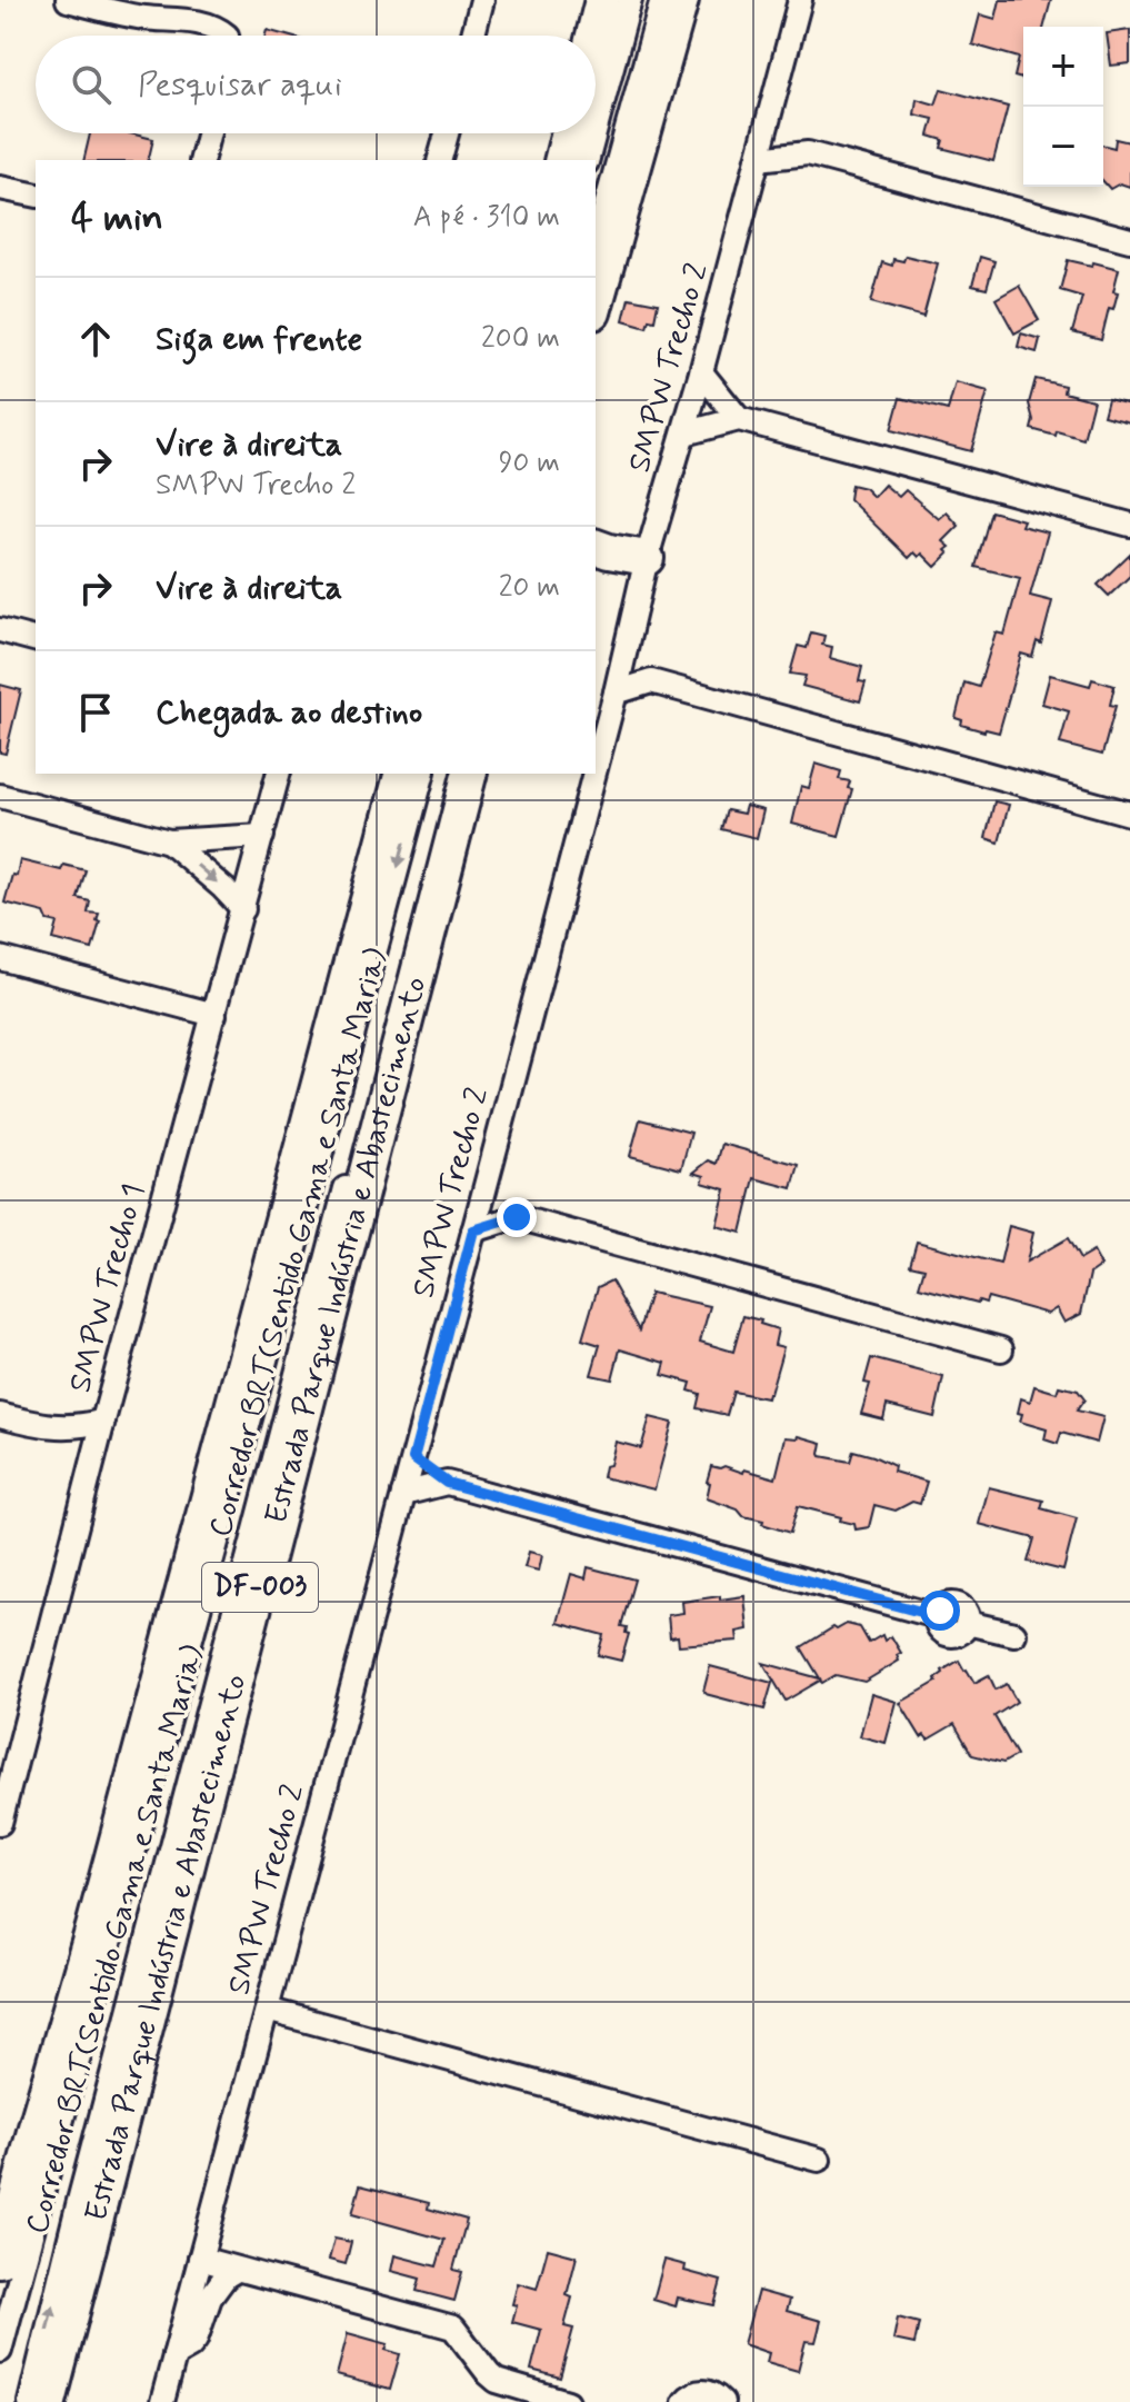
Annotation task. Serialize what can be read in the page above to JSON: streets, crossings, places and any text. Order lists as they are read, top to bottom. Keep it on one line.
{"streets":{"highway":["Estrada Parque Indústria e Abastecimento","DF-003"],"street":["SMPW Trecho 2","Corredor BRT(Sentido Gama e Santa Maria)","SMPW Trecho 1"]},"page":{"map_buttons":["+","−"],"search":"Pesquisar aqui","heading":["4 min","A pé · 310 m"],"list":[["Siga em frente","200 m"],["Vire à direita","SMPW Trecho 2","90 m"],["Vire à direita","20 m"],"Chegada ao destino"]}}
